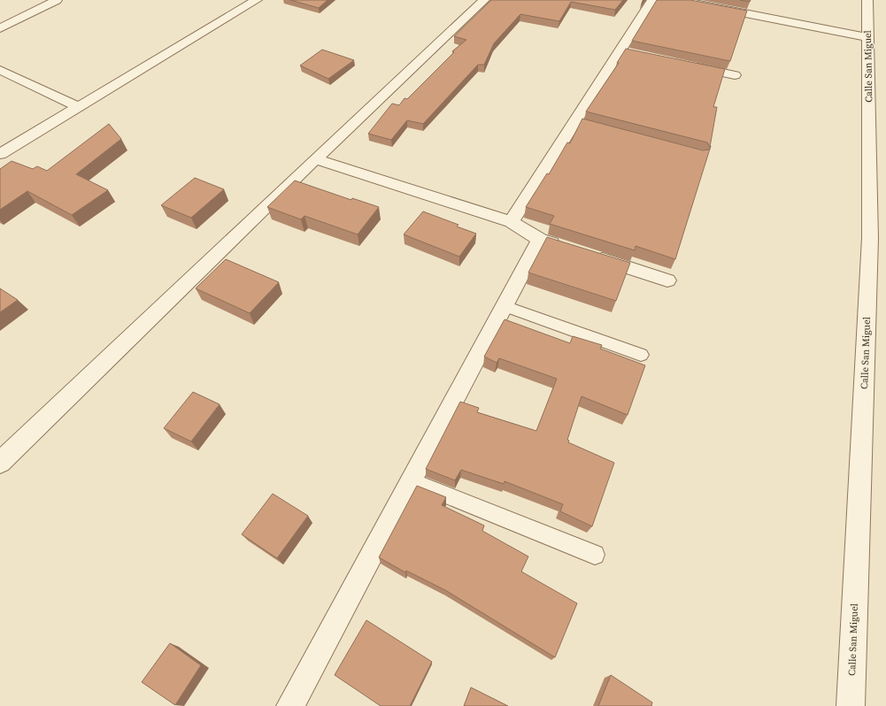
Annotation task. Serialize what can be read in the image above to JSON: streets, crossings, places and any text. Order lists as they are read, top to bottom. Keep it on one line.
{"streets":{"street":["Calle San Miguel"]}}
